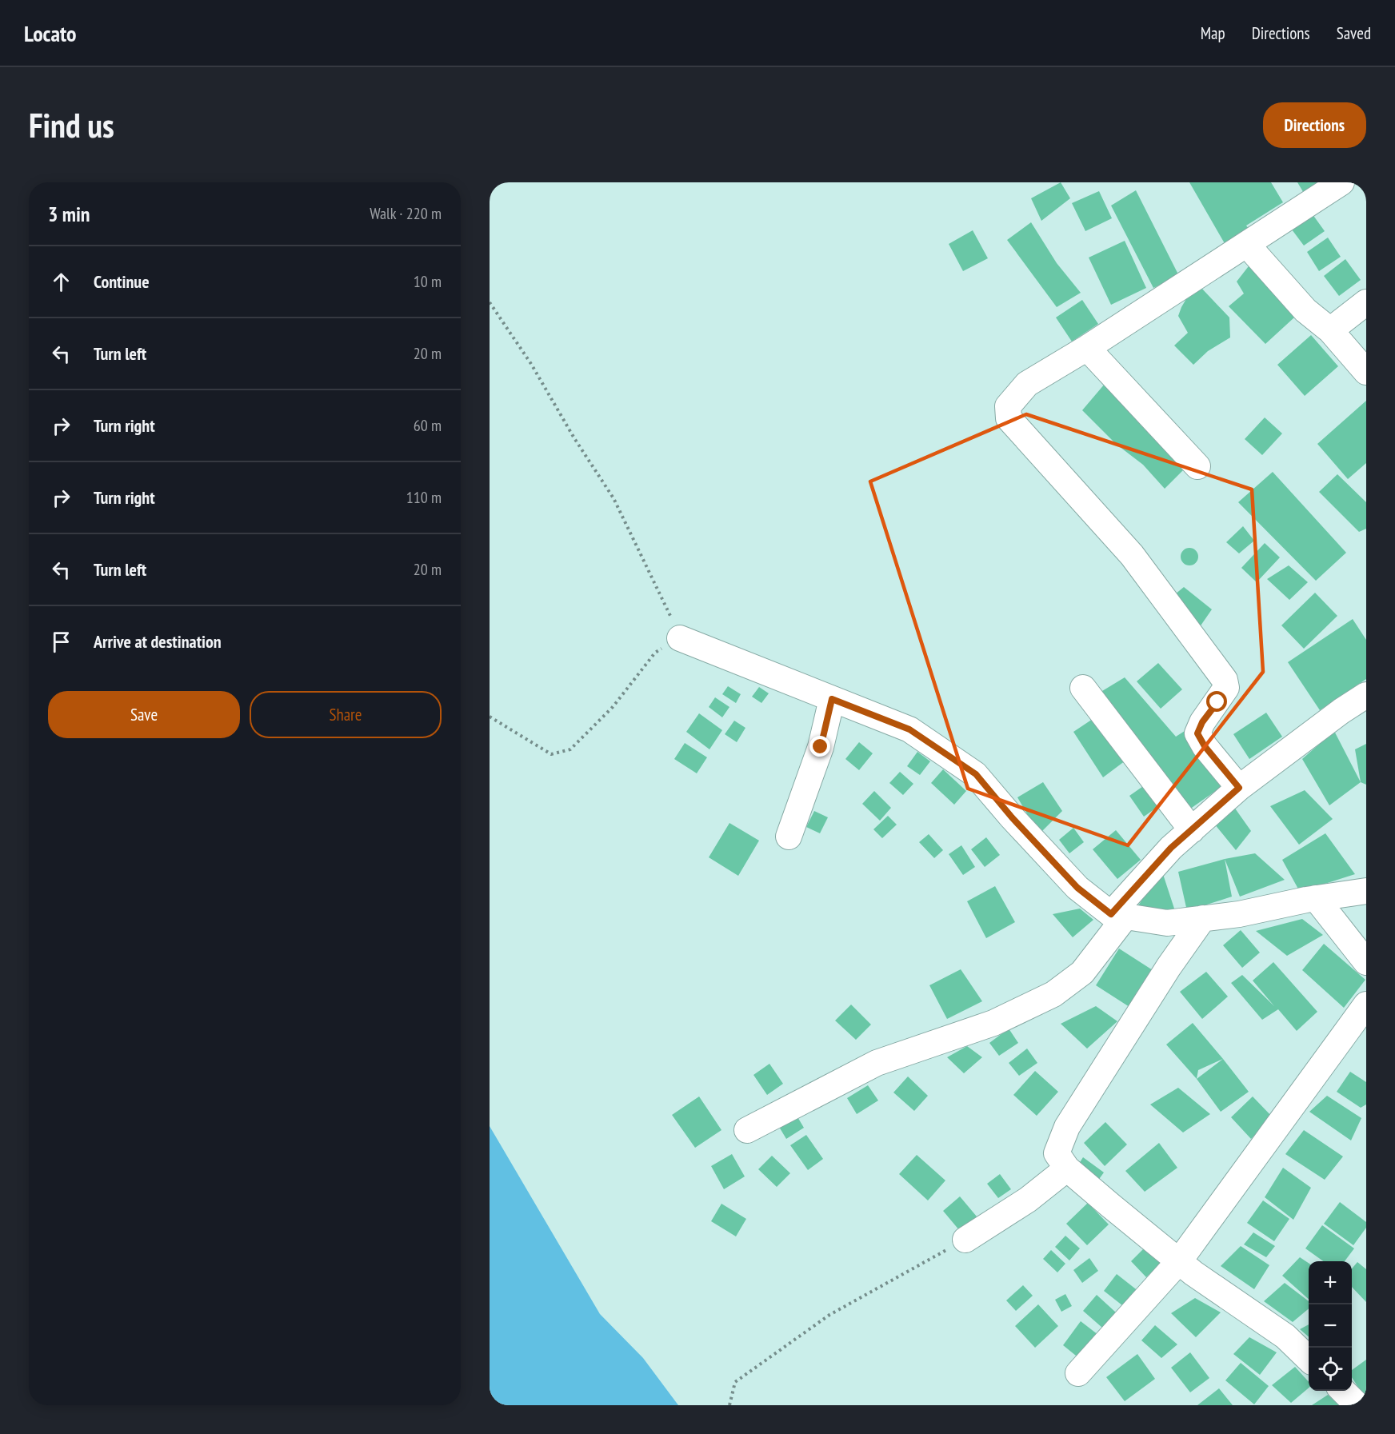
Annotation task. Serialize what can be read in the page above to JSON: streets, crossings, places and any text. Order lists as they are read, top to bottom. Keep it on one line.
{"page":{"header":"Locato","nav":["Map","Directions","Saved"],"buttons":["Directions",["Save","Share"]],"title":"Find us","heading":["3 min","Walk · 220 m"],"list":[["Continue","10 m"],["Turn left","20 m"],["Turn right","60 m"],["Turn right","110 m"],["Turn left","20 m"],"Arrive at destination"],"map_buttons":["+","−"]}}
